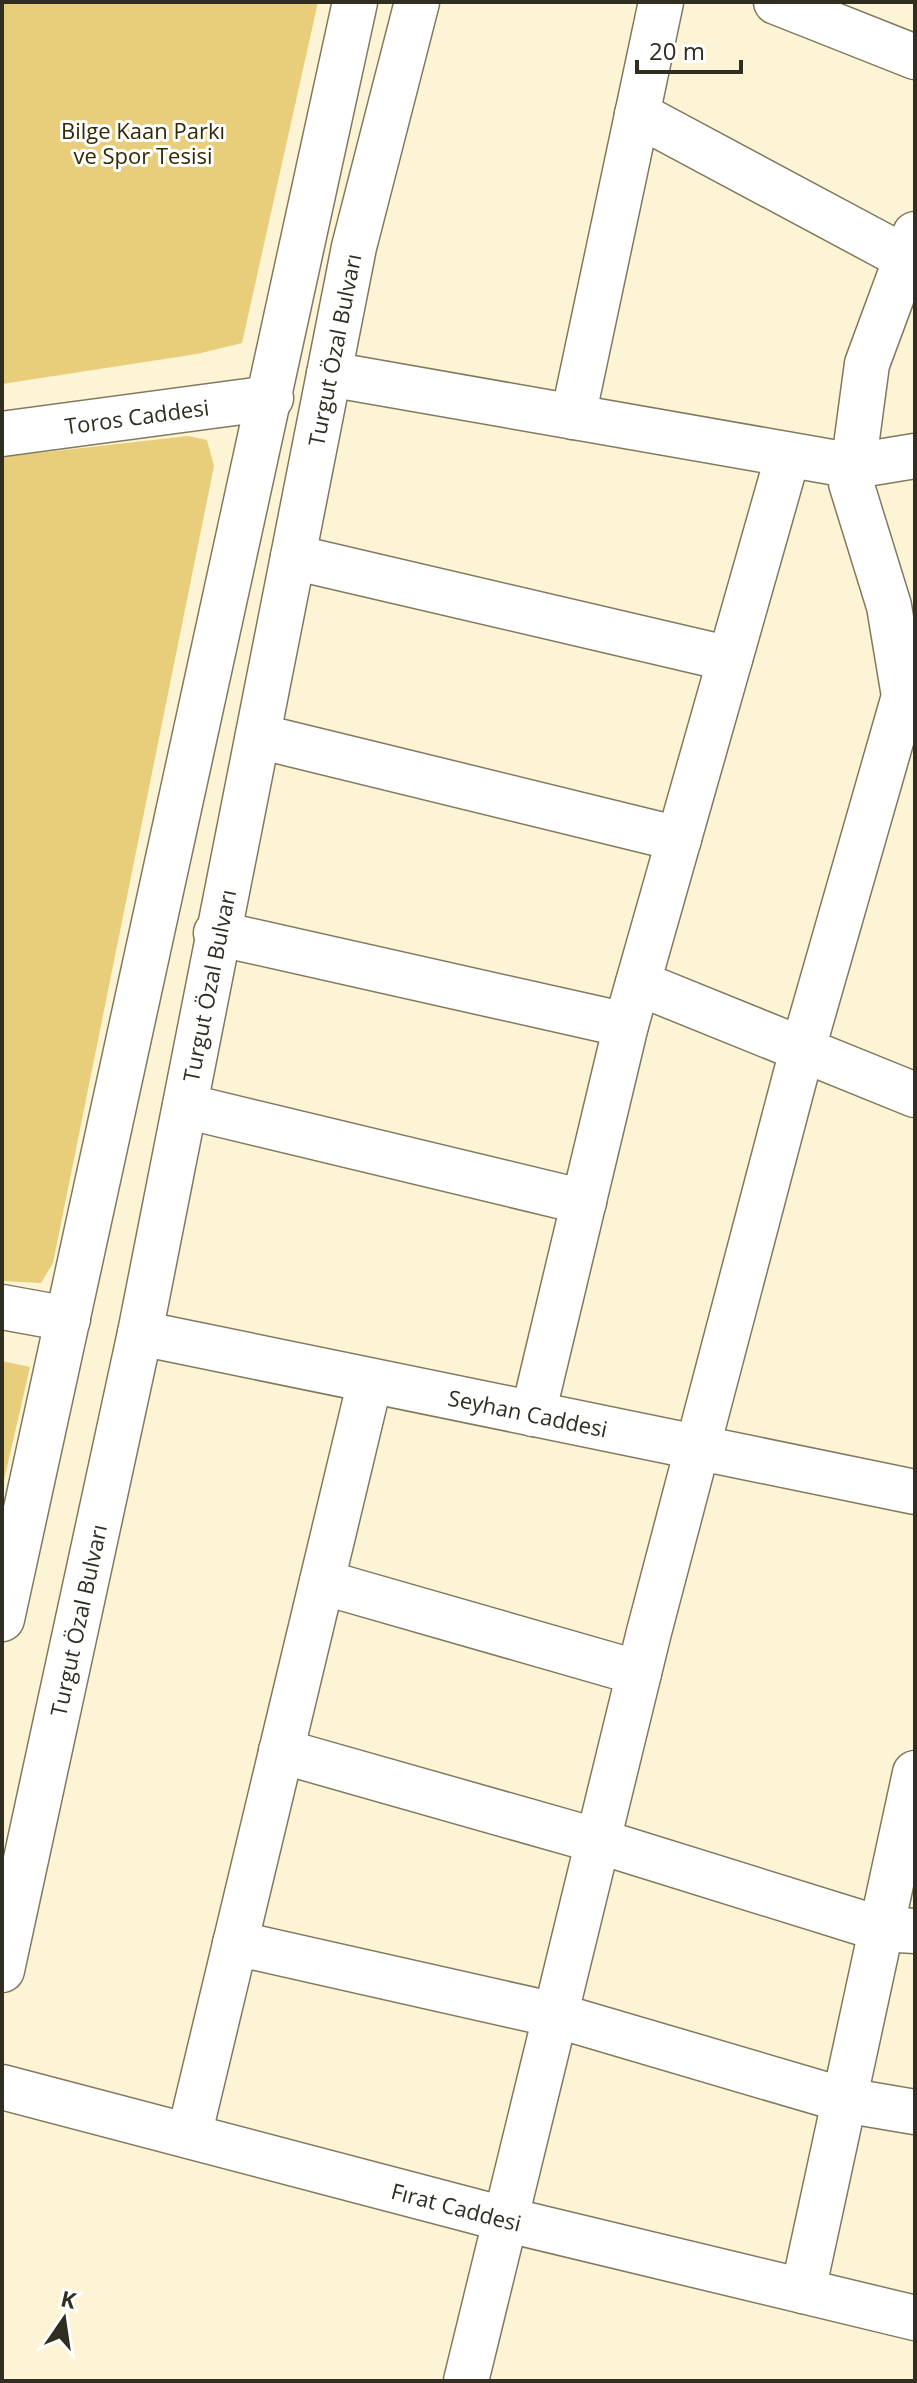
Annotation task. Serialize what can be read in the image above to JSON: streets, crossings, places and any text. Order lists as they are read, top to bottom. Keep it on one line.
{"streets":{"street":["Turgut Özal Bulvarı","Toros Caddesi","Seyhan Caddesi","Fırat Caddesi"]},"crossings":[["Turgut Özal Bulvarı","Seyhan Caddesi"]],"parks":["Bilge Kaan Parkı ve Spor Tesisi"],"scale_bar":"20 m","north":"top"}
